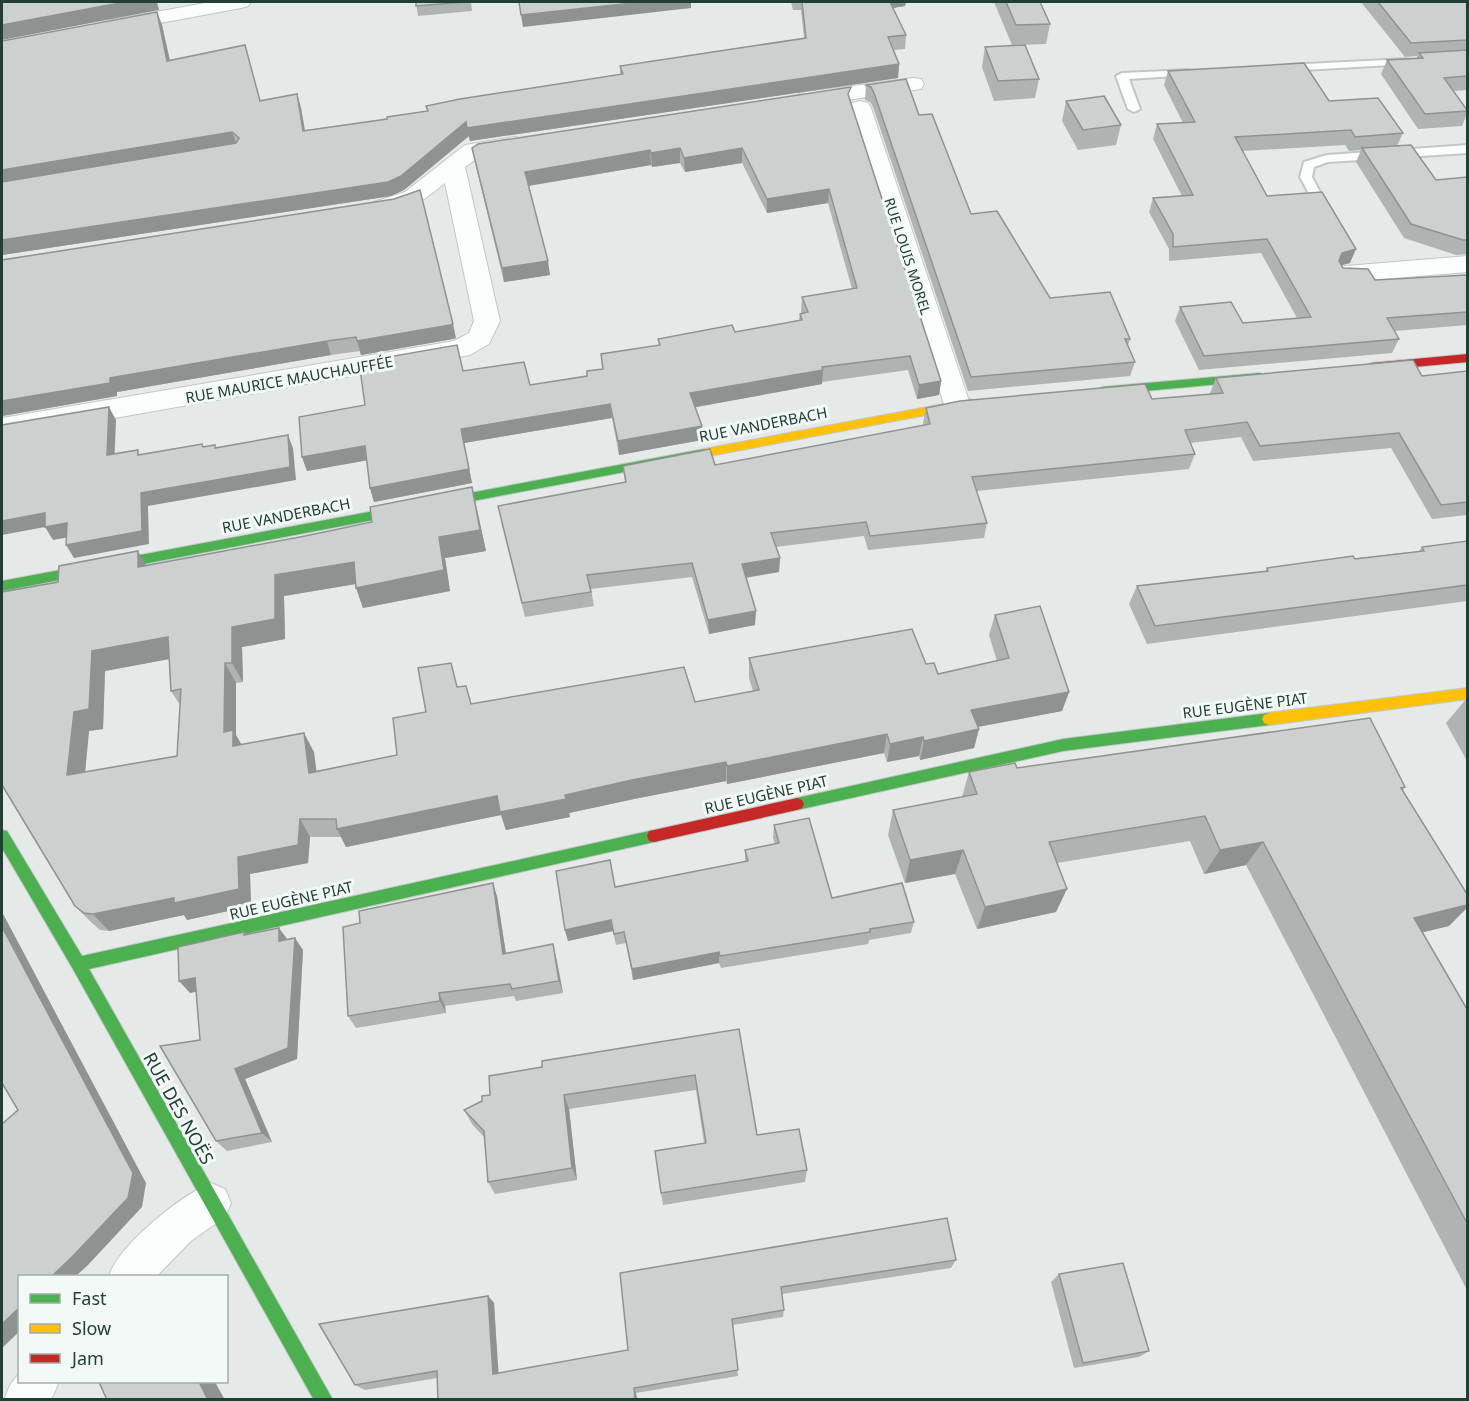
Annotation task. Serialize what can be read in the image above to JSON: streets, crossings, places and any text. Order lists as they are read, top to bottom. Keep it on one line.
{"streets":{"street":["RUE LOUIS MOREL","RUE MAURICE MAUCHAUFFÉE","RUE VANDERBACH","RUE EUGÈNE PIAT","RUE DES NOËS"]},"crossings":[["RUE LOUIS MOREL","RUE VANDERBACH"],["RUE EUGÈNE PIAT","RUE DES NOËS"]],"legend":["Fast","Slow","Jam"]}
